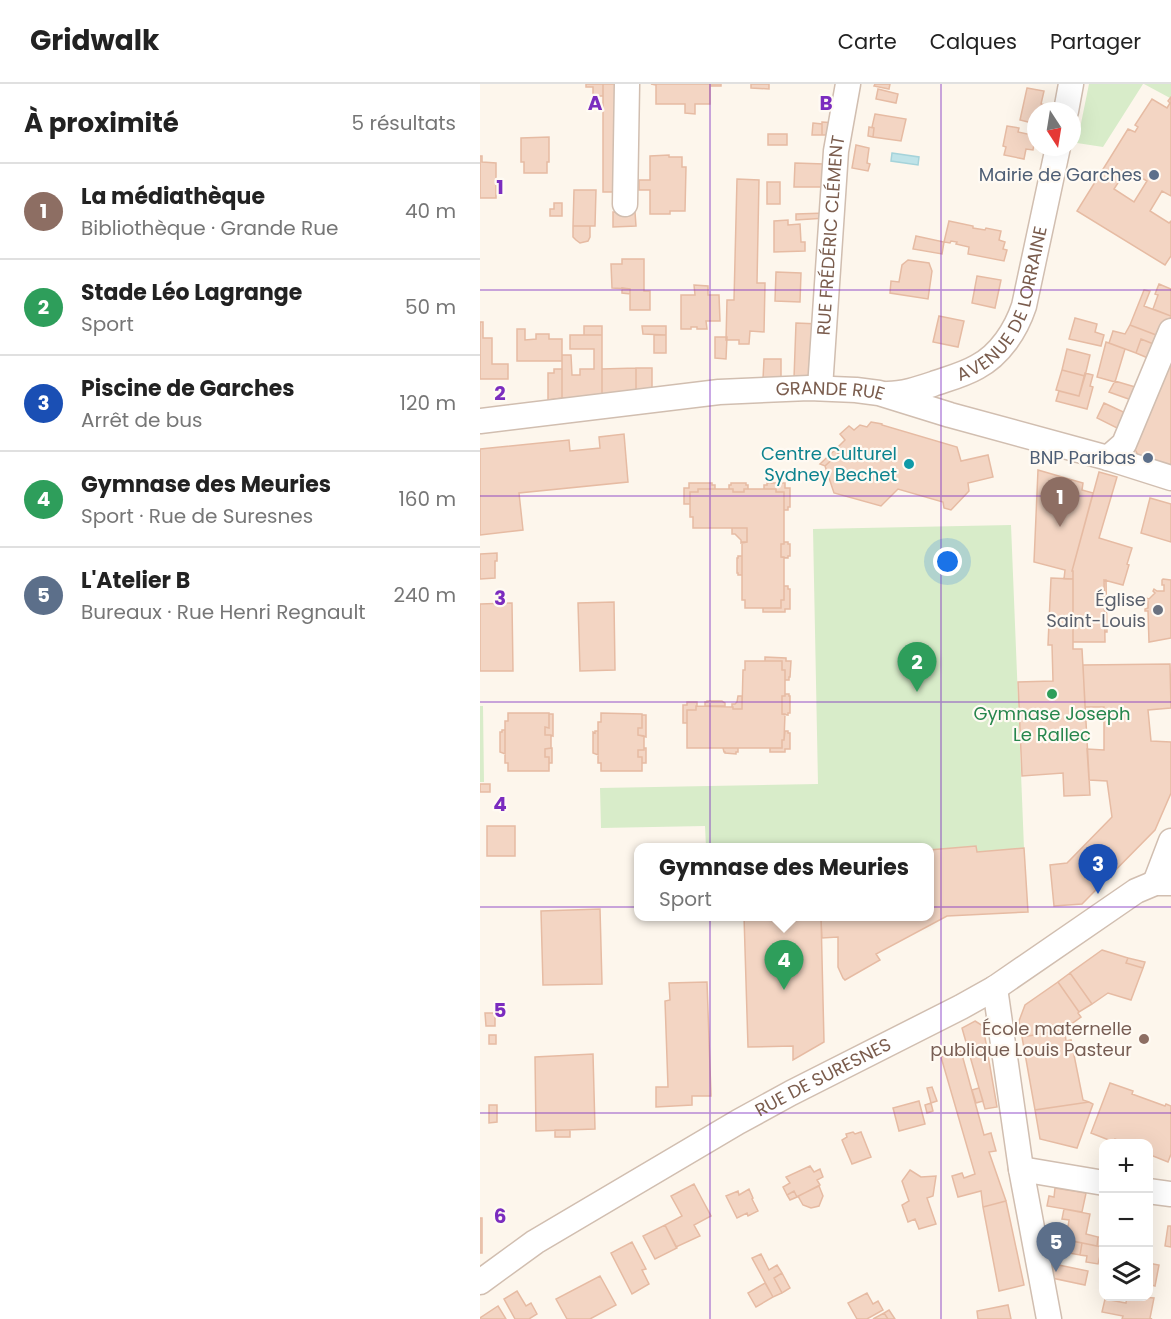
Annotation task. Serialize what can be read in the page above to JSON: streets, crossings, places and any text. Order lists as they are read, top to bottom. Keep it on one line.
{"streets":{"street":["RUE FRÉDÉRIC CLÉMENT","AVENUE DE LORRAINE","GRANDE RUE","RUE DE SURESNES"]},"crossings":[["RUE FRÉDÉRIC CLÉMENT","GRANDE RUE"],["AVENUE DE LORRAINE","GRANDE RUE"]],"places":["Mairie de Garches","BNP Paribas","Centre Culturel Sydney Bechet","Église Saint-Louis","Gymnase Joseph Le Rallec","École maternelle publique Louis Pasteur"],"north":"bottom","page":{"header":"Gridwalk","nav":["Carte","Calques","Partager"],"heading":["À proximité","5 résultats"],"list":[{"mark":"1","name":"La médiathèque","note":"Bibliothèque · Grande Rue","value":"40 m"},{"mark":"2","name":"Stade Léo Lagrange","note":"Sport","value":"50 m"},{"mark":"3","name":"Piscine de Garches","note":"Arrêt de bus","value":"120 m"},{"mark":"4","name":"Gymnase des Meuries","note":"Sport · Rue de Suresnes","value":"160 m"},{"mark":"5","name":"L'Atelier B","note":"Bureaux · Rue Henri Regnault","value":"240 m"}],"pins":["1","2","3","4","5"],"popup":["Gymnase des Meuries","Sport"],"map_buttons":["+","−"]},"grid":{"columns":["A","B"],"rows":["1","2","3","4","5","6"]}}
